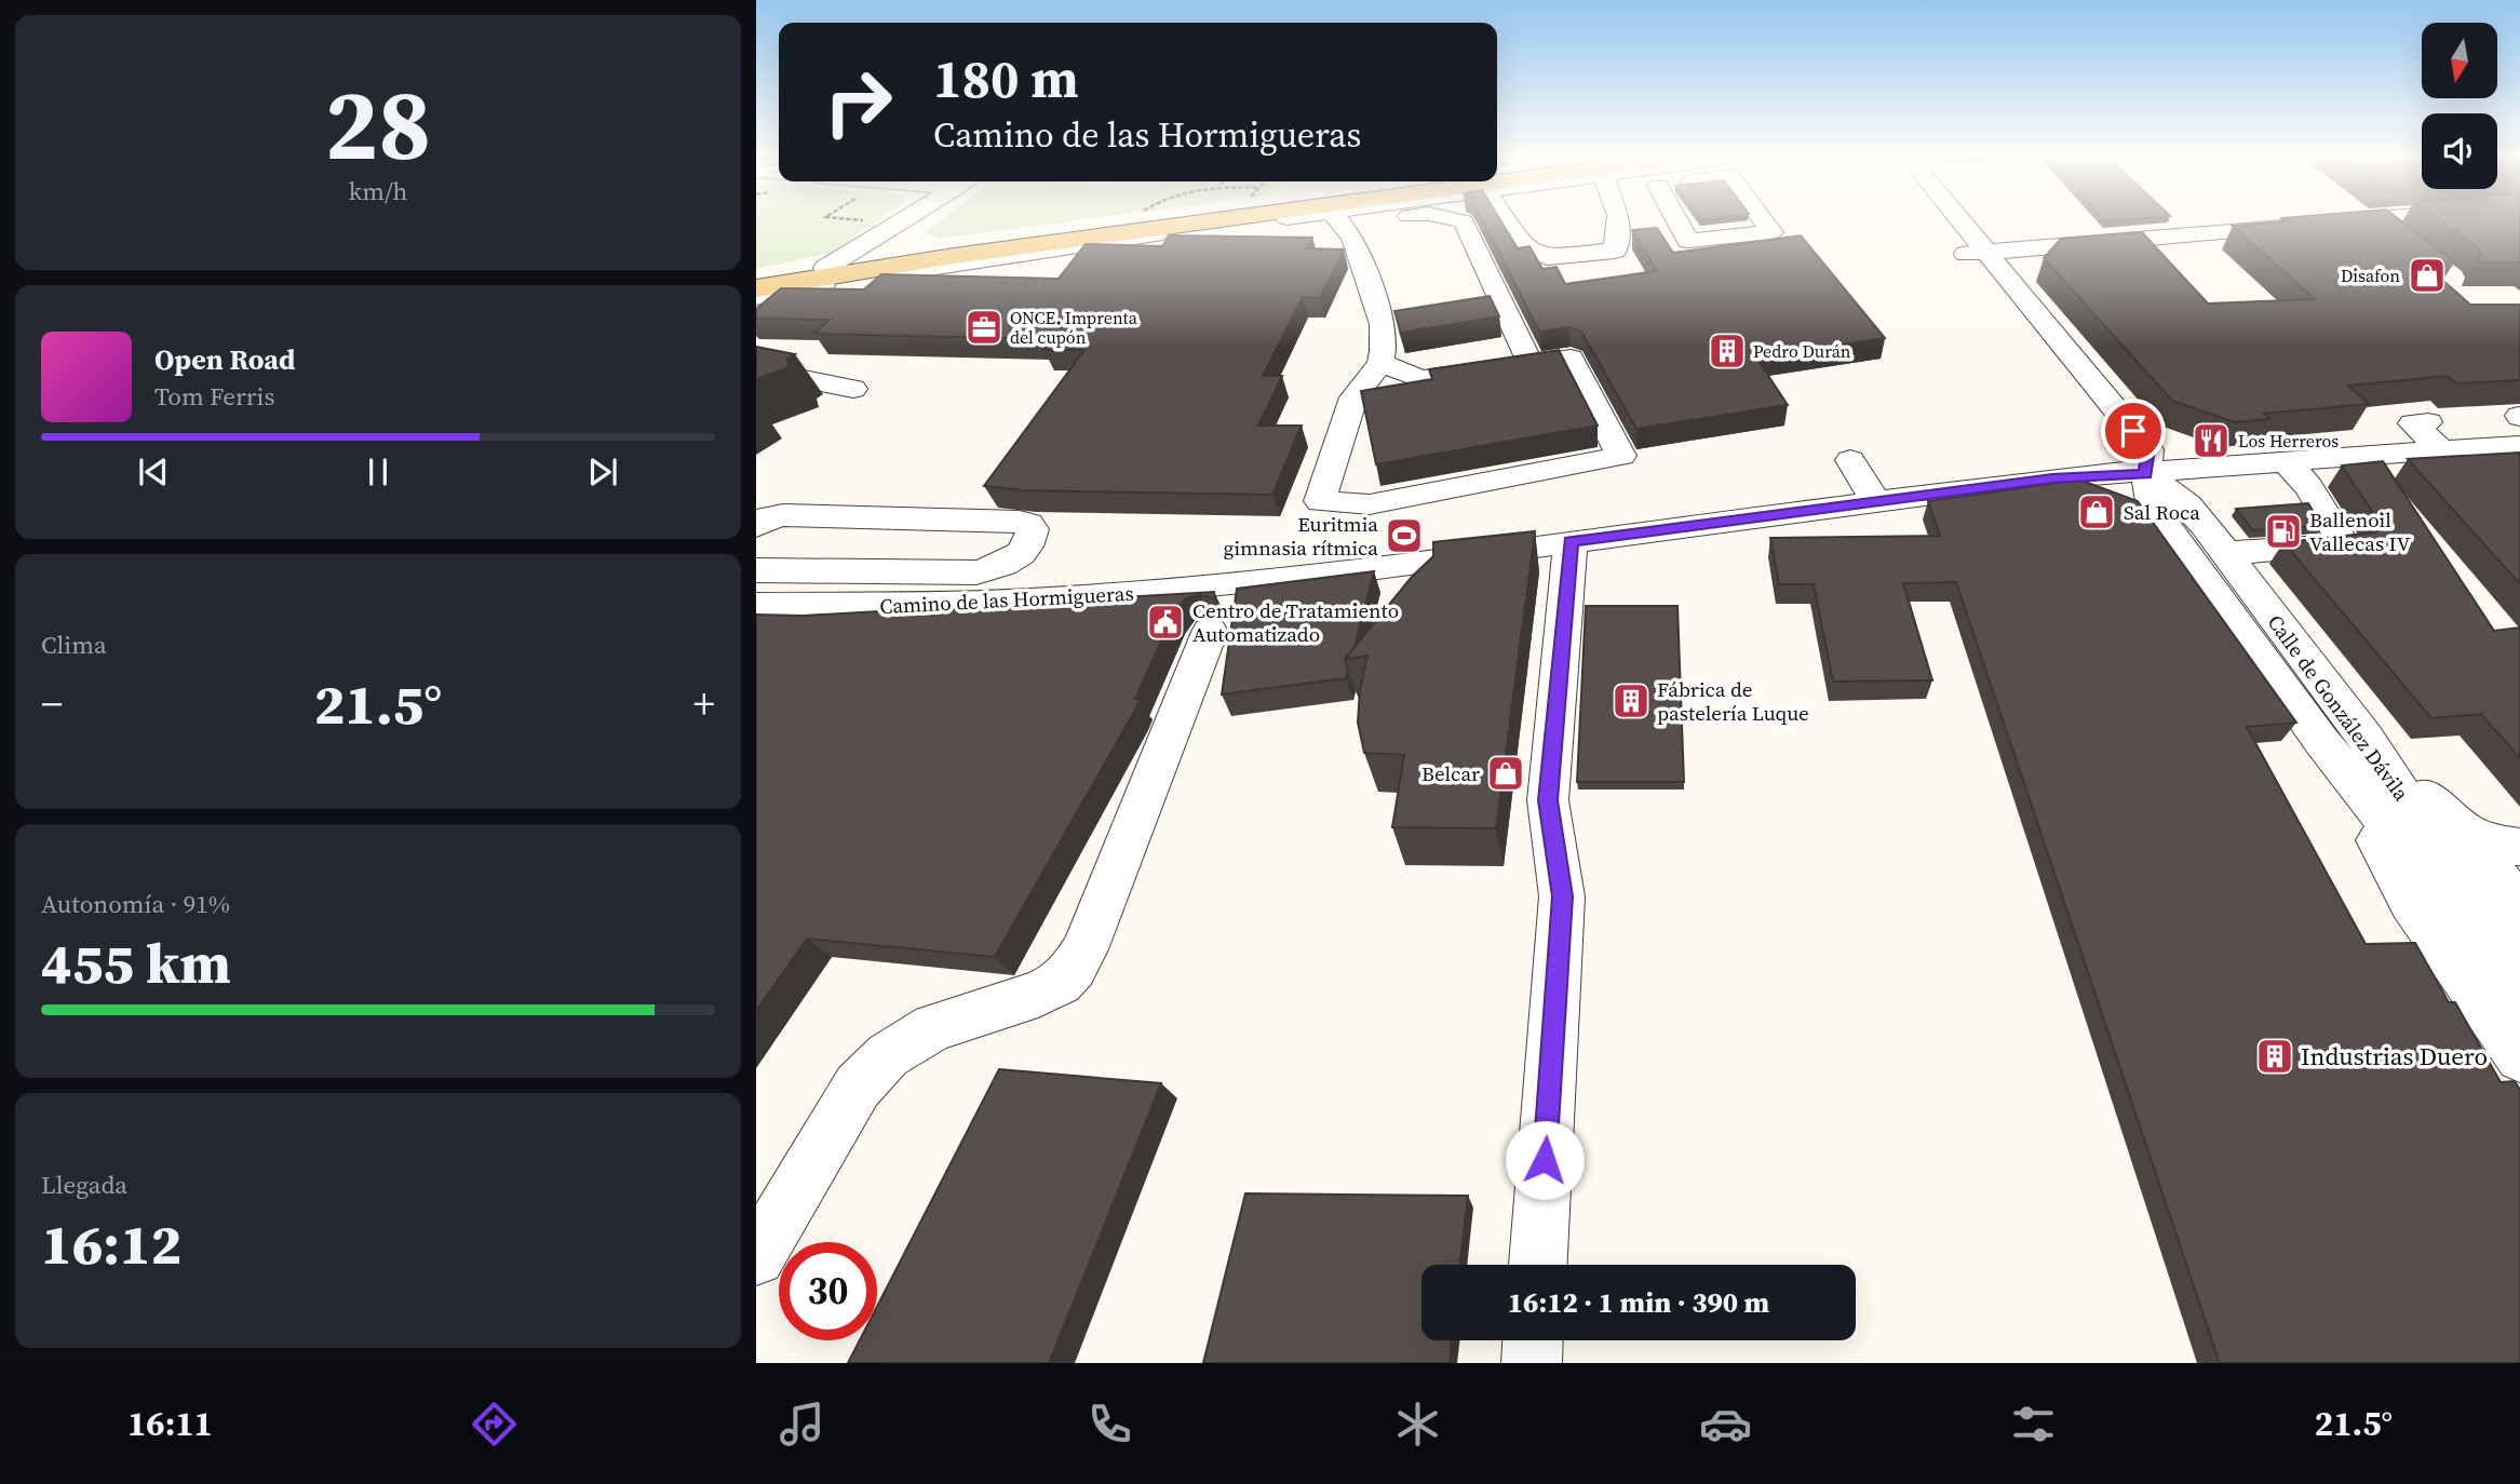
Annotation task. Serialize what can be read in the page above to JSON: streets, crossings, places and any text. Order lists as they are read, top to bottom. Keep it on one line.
{"streets":{"street":["Camino de las Hormigueras","Calle de González Dávila"]},"crossings":[["Camino de las Hormigueras","Calle de González Dávila"]],"places":{"shop":["Disafon","Sal Roca","Belcar"],"office":["ONCE. Imprenta del cupón"],"building":["Pedro Durán","Fábrica de pastelería Luque","Industrias Duero"],"restaurant":["Los Herreros"],"fuel station":["Ballenoil Vallecas IV"],"sports":["Euritmia gimnasia rítmica"],"public building":["Centro de Tratamiento Automatizado"]},"north":"bottom","page":{"tile":[["28","km/h"],"Clima",["Autonomía · 91%","455 km"],["Llegada","16:12"]],"turn":["180 m","Camino de las Hormigueras"],"song":["Open Road","Tom Ferris"],"heat":["−","21.5°","+"],"limit":"30","trip":"16:12 · 1 min · 390 m","tabs":["16:11","21.5°"]}}
